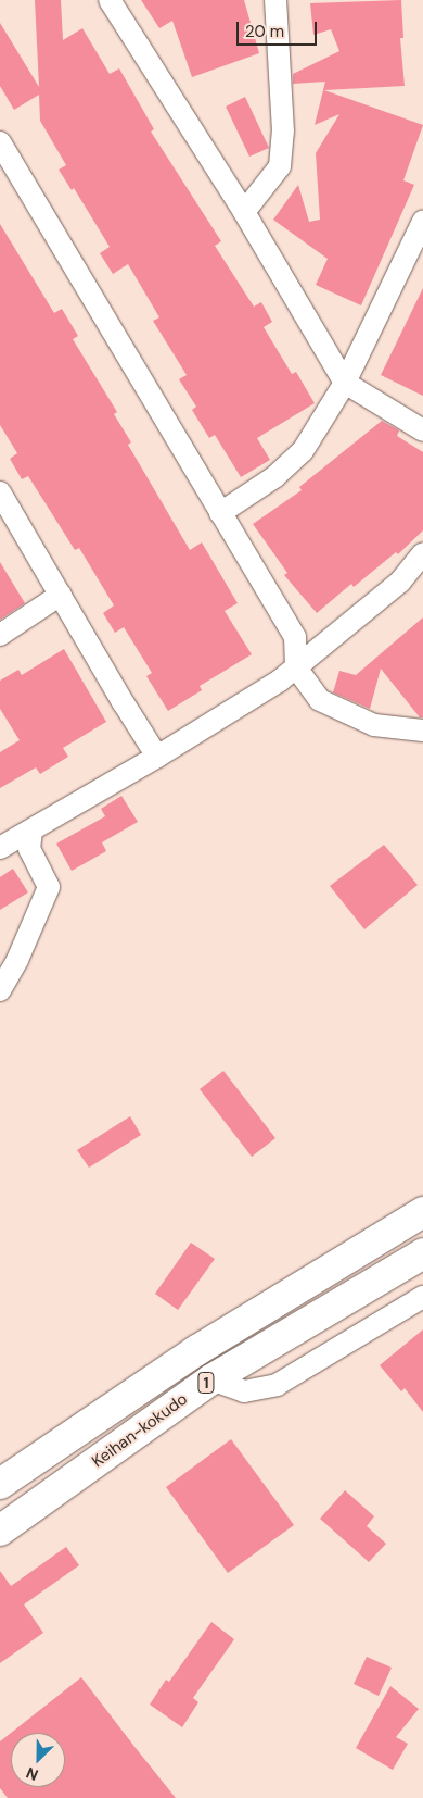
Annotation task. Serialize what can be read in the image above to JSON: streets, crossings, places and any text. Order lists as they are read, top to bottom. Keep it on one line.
{"streets":{"highway":["1","Keihan-kokudo"]},"scale_bar":"20 m","north":"bottom left"}
